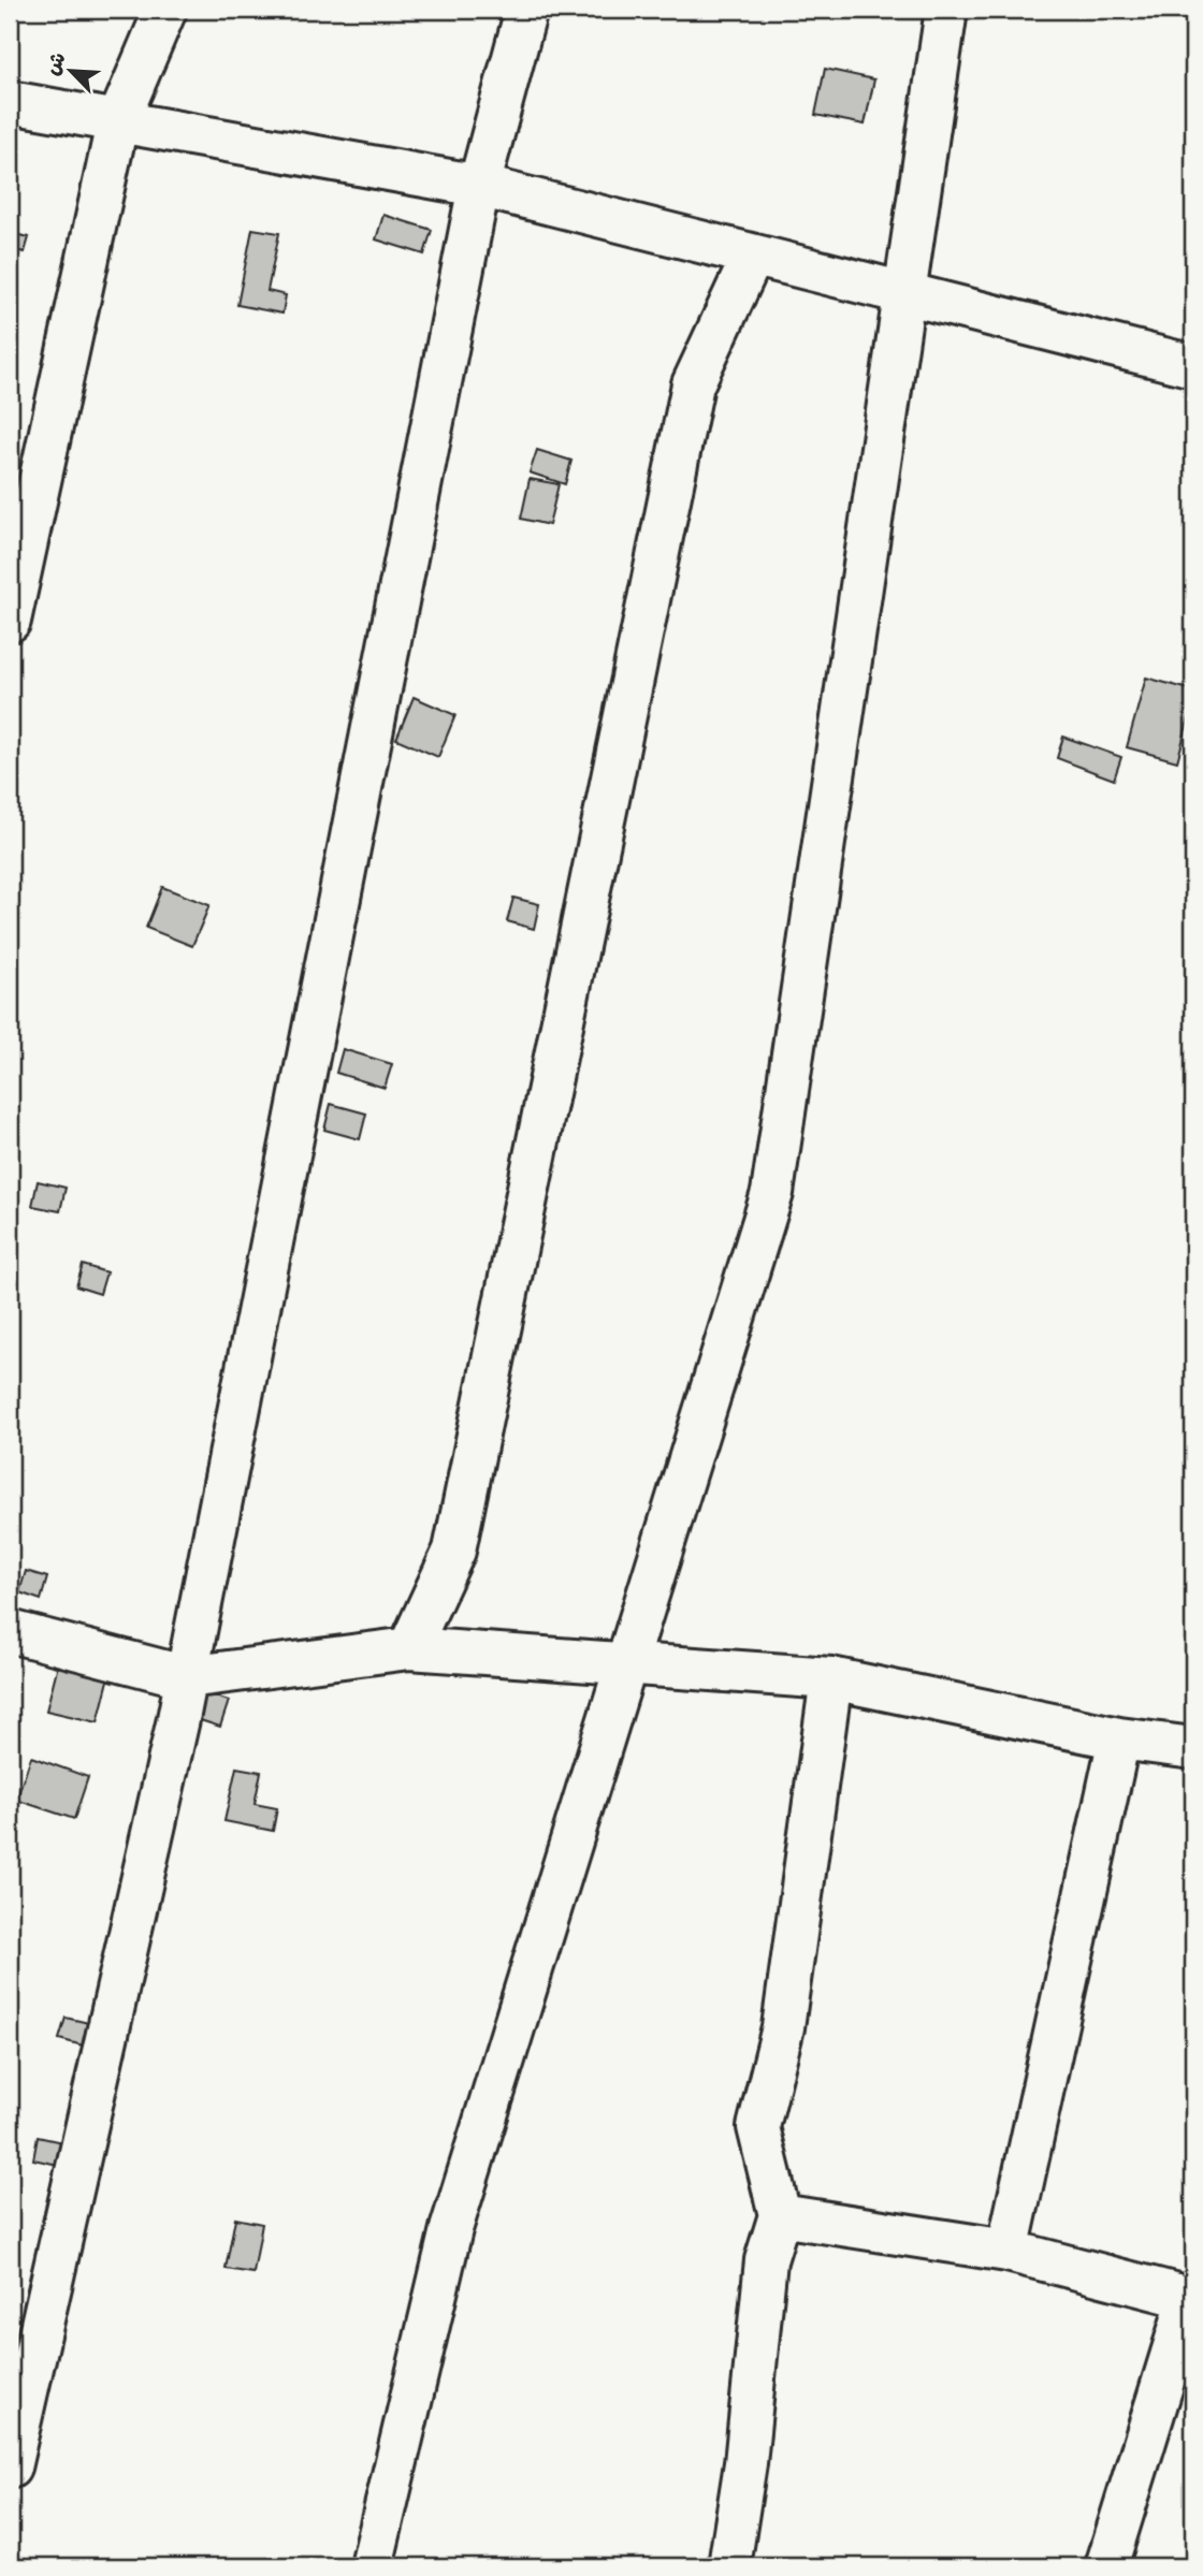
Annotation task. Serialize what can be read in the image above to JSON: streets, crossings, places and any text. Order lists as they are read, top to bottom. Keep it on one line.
{"north":"top left"}
